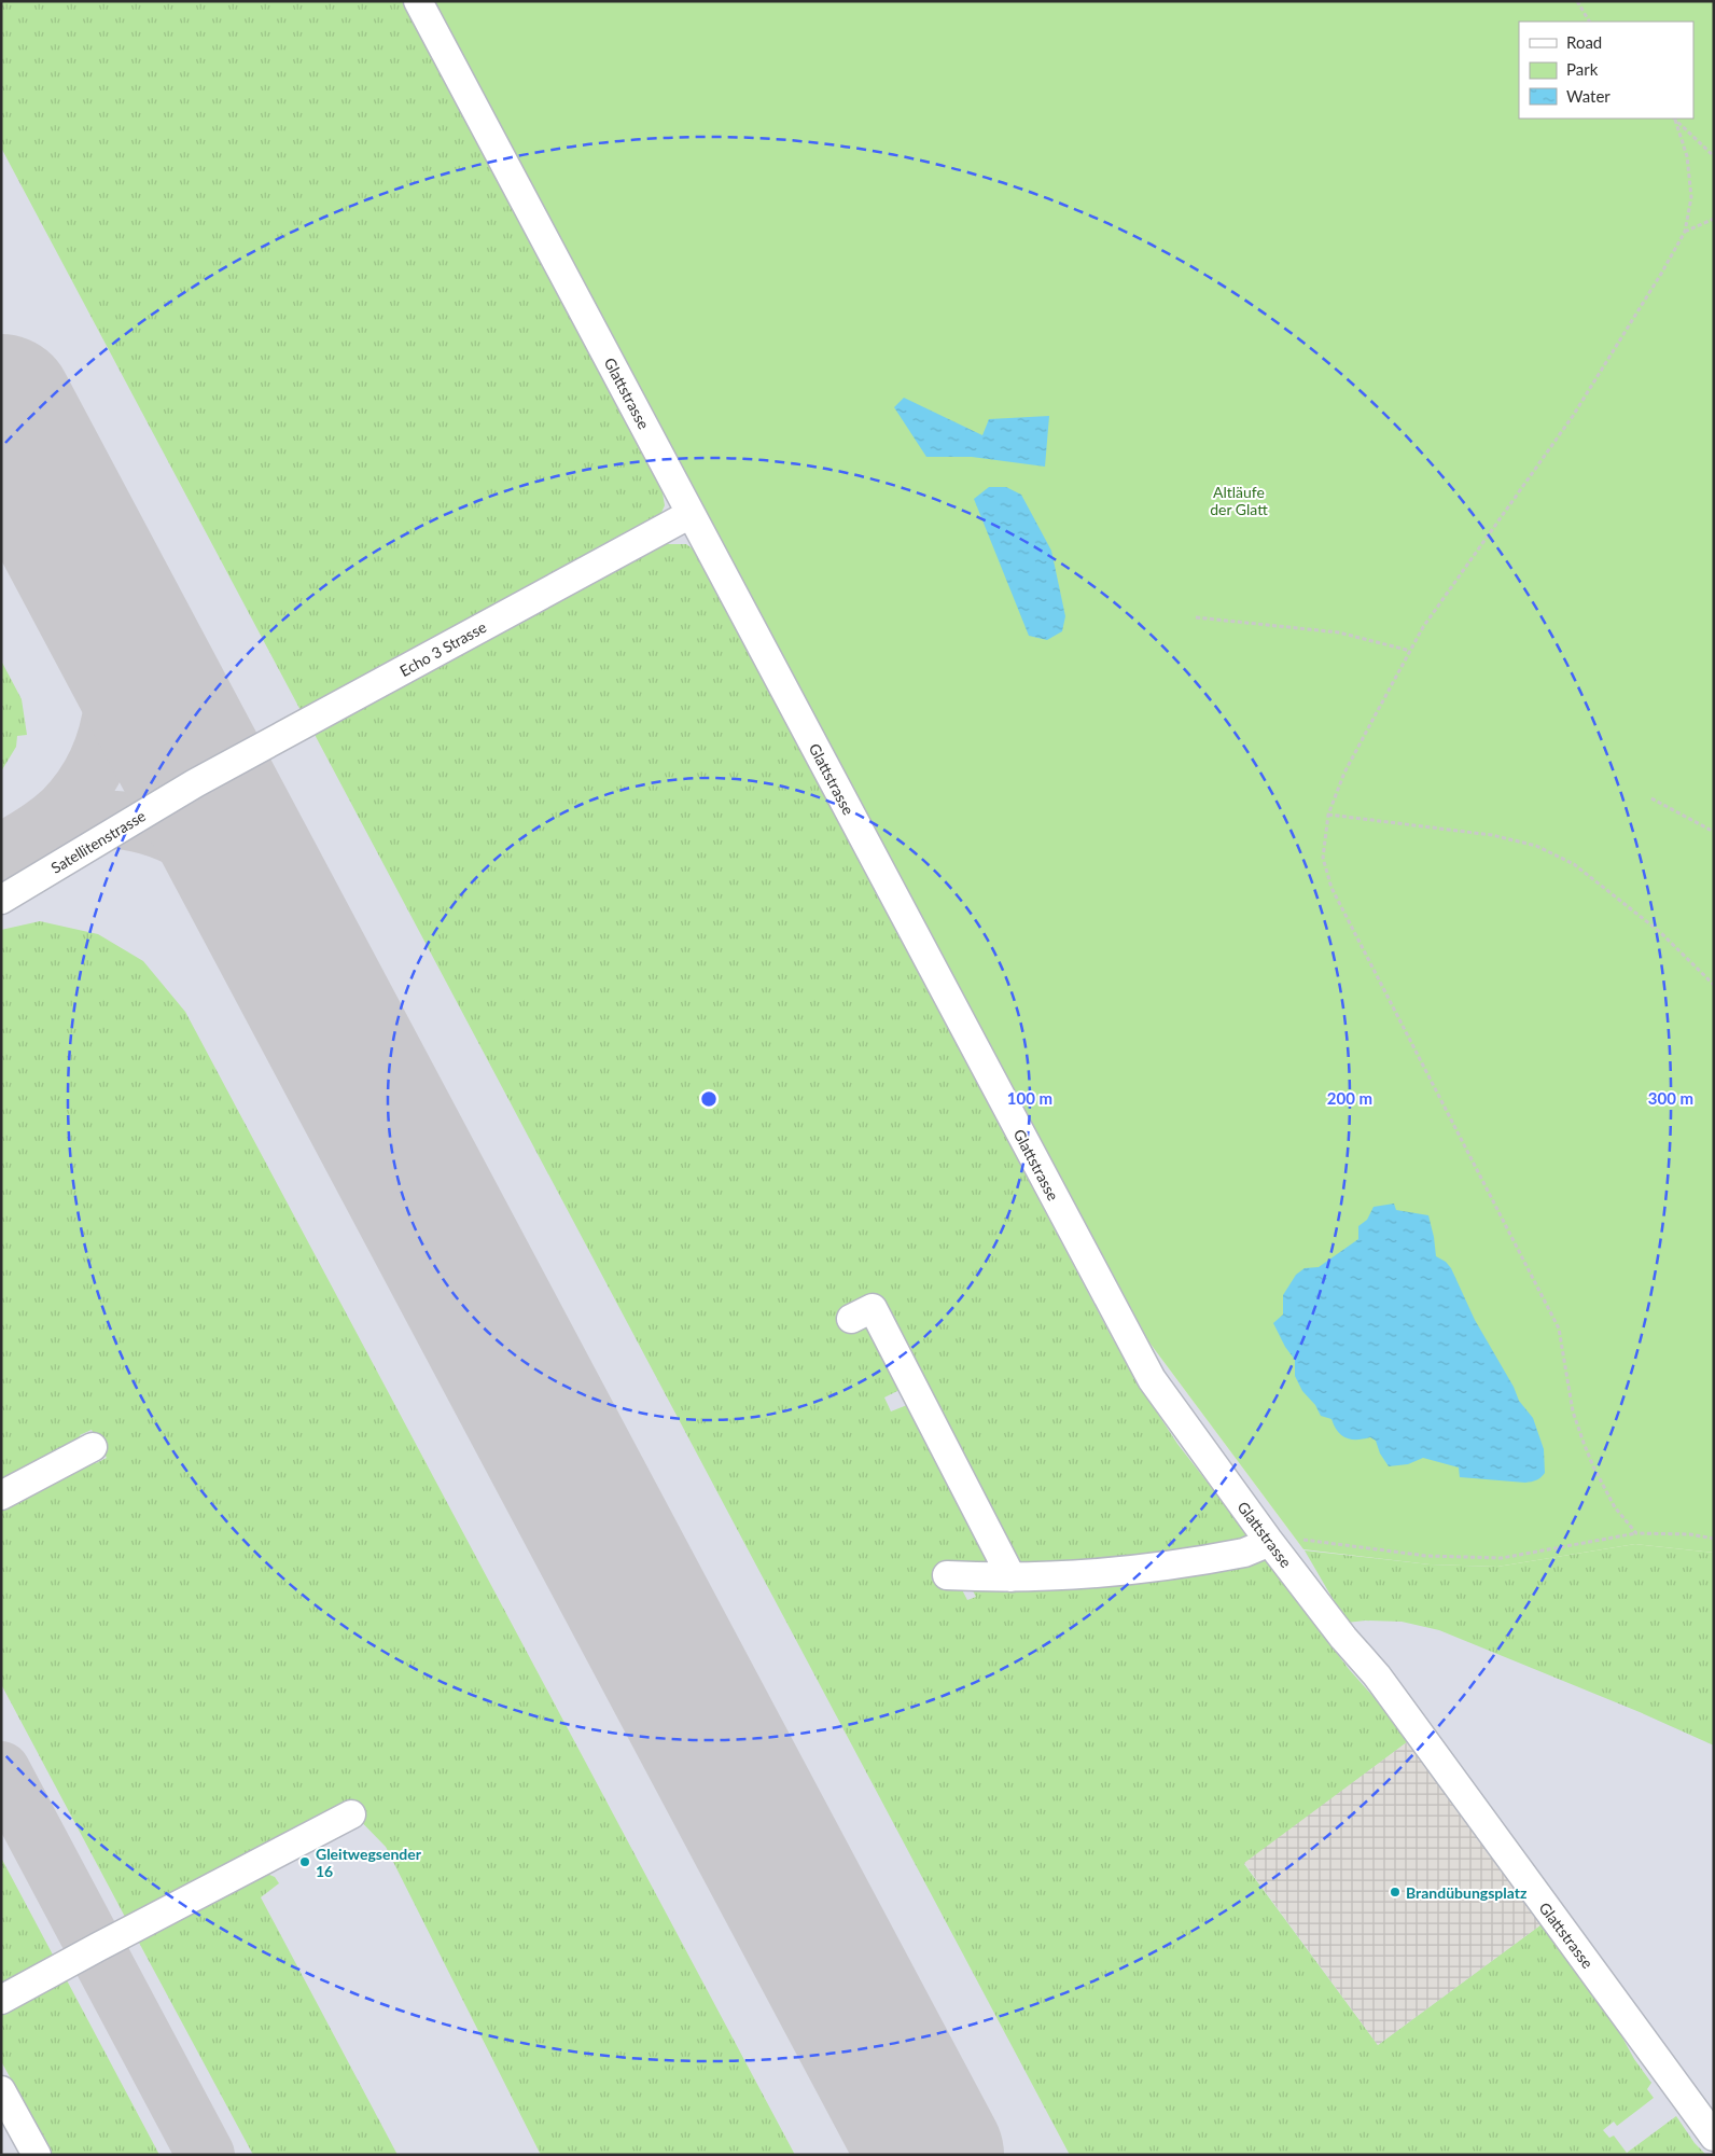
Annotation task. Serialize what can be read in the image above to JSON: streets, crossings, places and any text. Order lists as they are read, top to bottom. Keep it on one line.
{"streets":{"lane":["Glattstrasse","Echo 3 Strasse","Satellitenstrasse"]},"crossings":[["Glattstrasse","Echo 3 Strasse"],["Echo 3 Strasse","Satellitenstrasse"]],"parks":["Altläufe der Glatt"],"places":["Gleitwegsender 16","Brandübungsplatz"],"legend":["Road","Park","Water"],"rings":["100 m","200 m","300 m"]}
